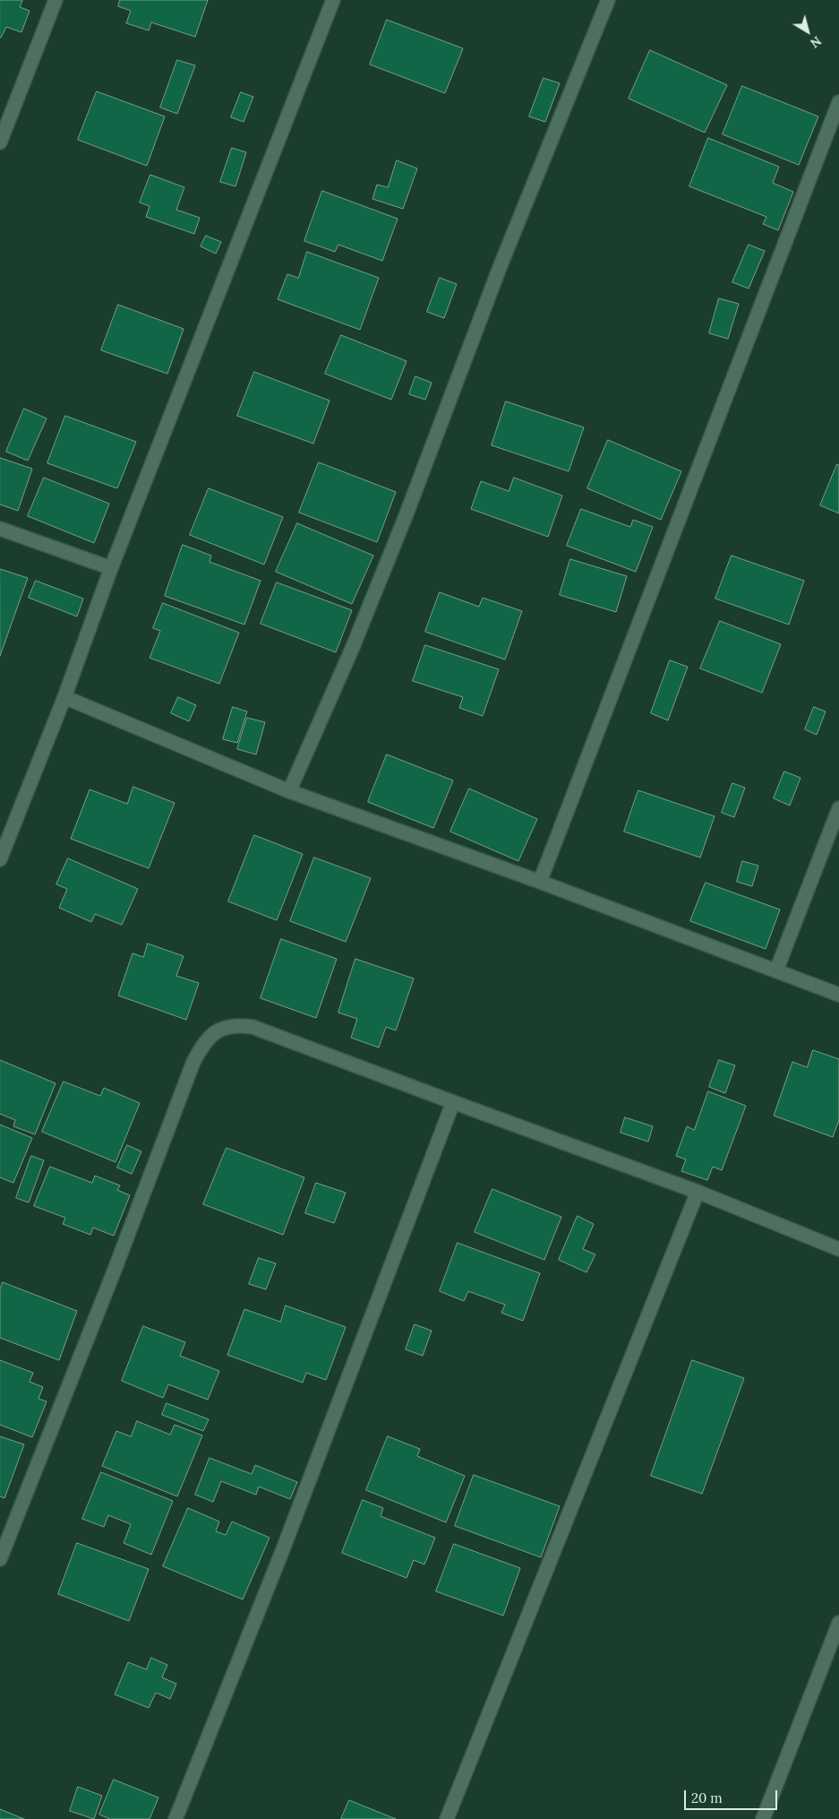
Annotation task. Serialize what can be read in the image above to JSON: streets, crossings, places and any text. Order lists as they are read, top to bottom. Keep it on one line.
{"scale_bar":"20 m","north":"bottom right"}
